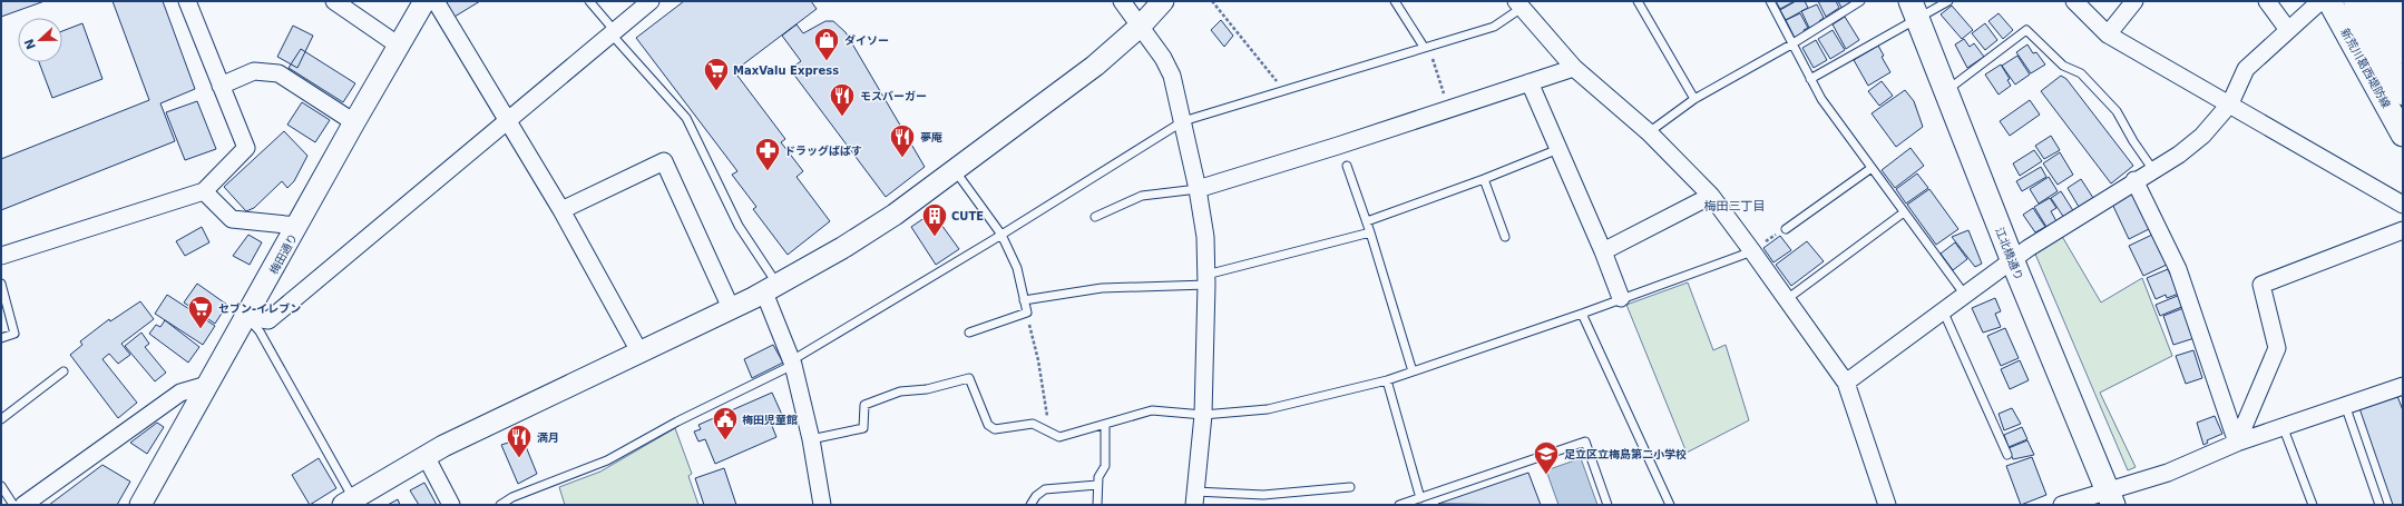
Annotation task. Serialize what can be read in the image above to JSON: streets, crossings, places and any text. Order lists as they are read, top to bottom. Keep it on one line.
{"streets":{"main road":["新荒川葛西堤防線","江北橋通り"],"street":["梅田通り"]},"districts":["梅田三丁目"],"places":{"shop":["ダイソー"],"supermarket":["MaxValu Express","セブン-イレブン"],"restaurant":["モスバーガー","夢庵","満月"],"pharmacy":["ドラッグぱぱす"],"building":["CUTE"],"public building":["梅田児童館"],"school or university":["足立区立梅島第二小学校"]},"north":"left"}
